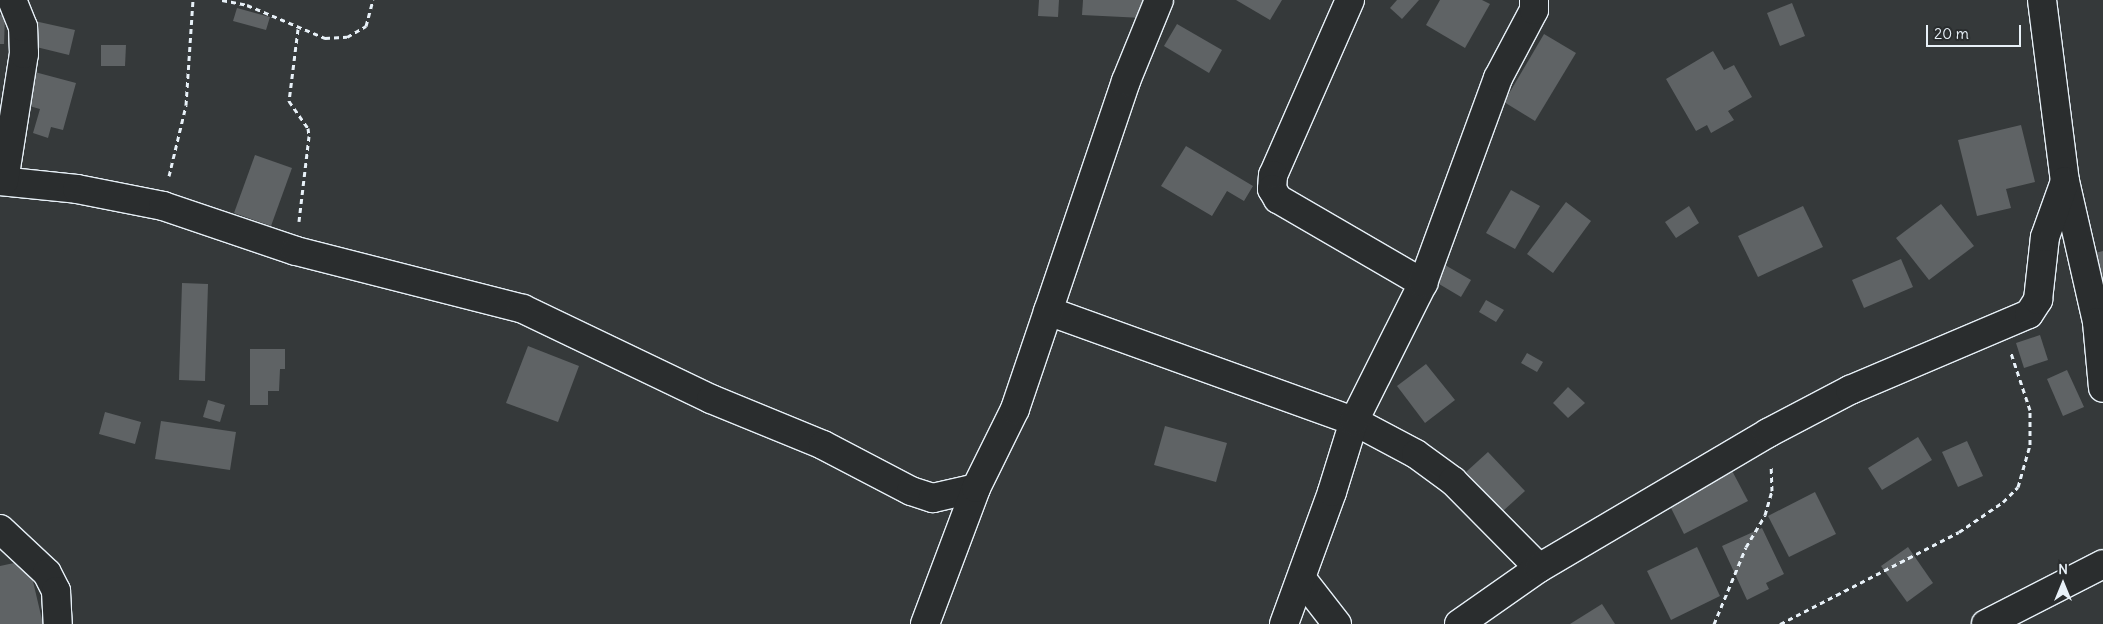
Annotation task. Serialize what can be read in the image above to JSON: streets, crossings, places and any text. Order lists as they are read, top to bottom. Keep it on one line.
{"scale_bar":"20 m","north":"top"}
